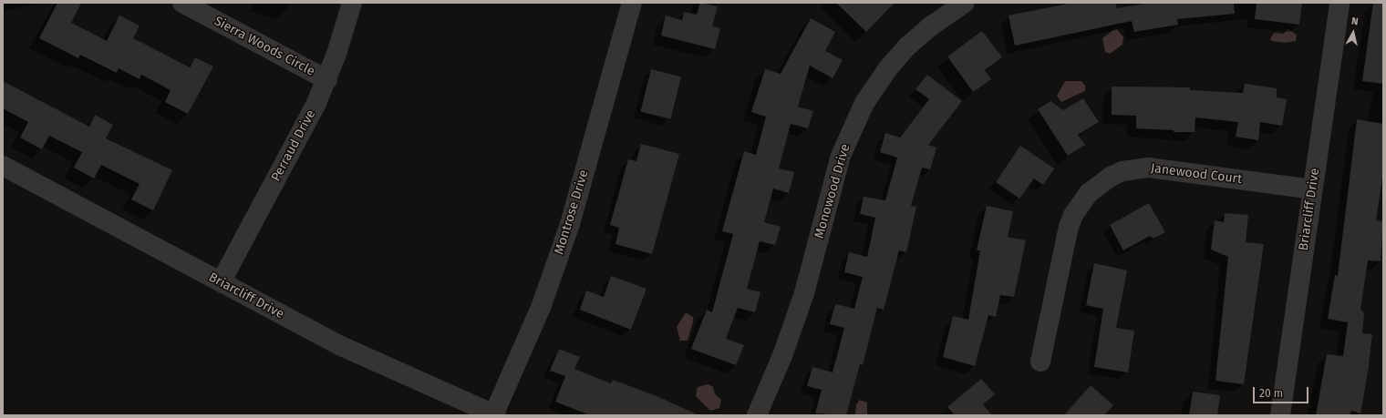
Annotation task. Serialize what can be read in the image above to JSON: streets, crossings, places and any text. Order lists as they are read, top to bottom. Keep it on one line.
{"streets":{"street":["Sierra Woods Circle","Perraud Drive","Janewood Court","Monowood Drive","Briarcliff Drive","Montrose Drive"]},"crossings":[["Sierra Woods Circle","Perraud Drive"],["Perraud Drive","Briarcliff Drive"],["Janewood Court","Briarcliff Drive"],["Briarcliff Drive","Montrose Drive"]],"scale_bar":"20 m","north":"top"}
